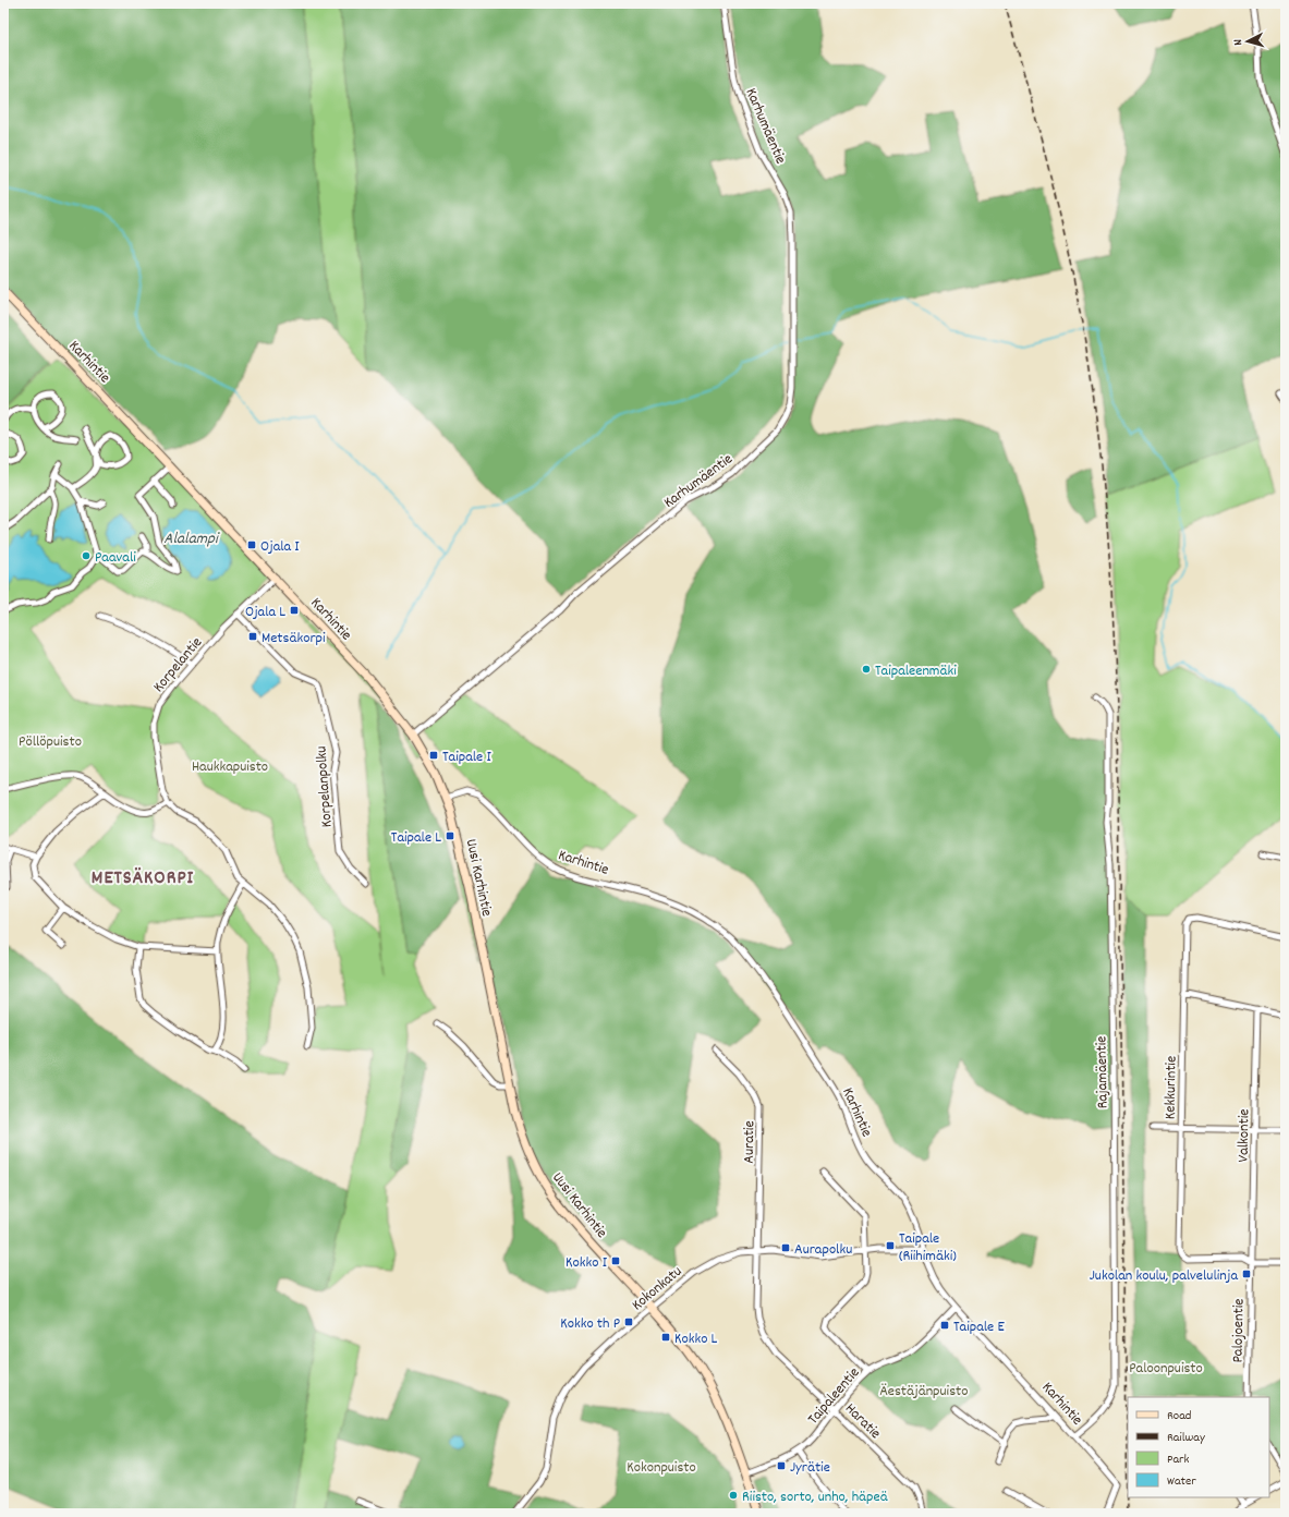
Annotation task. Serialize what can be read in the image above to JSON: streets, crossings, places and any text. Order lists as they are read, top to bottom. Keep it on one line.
{"streets":{"street":["Karhumäentie","Karhintie","Korpelantie","Korpelanpolku","Uusi Karhintie","Rajamäentie","Kekkurintie","Valkontie","Auratie","Kokonkatu","Palojoentie","Taipaleentie","Haratie"]},"crossings":[["Karhumäentie","Karhintie"],["Karhintie","Korpelantie"],["Karhintie","Uusi Karhintie"],["Karhintie","Rajamäentie"],["Karhintie","Kokonkatu"],["Karhintie","Taipaleentie"],["Korpelantie","Korpelanpolku"],["Uusi Karhintie","Kokonkatu"],["Uusi Karhintie","Taipaleentie"],["Kekkurintie","Valkontie"],["Kekkurintie","Palojoentie"],["Valkontie","Palojoentie"],["Auratie","Kokonkatu"],["Auratie","Haratie"],["Kokonkatu","Haratie"],["Taipaleentie","Haratie"]],"districts":["METSÄKORPI"],"water":["Alalampi"],"parks":["Pöllöpuisto","Haukkapuisto","Paloonpuisto","Äestäjänpuisto","Kokonpuisto"],"places":{"transit":["Ojala I","Ojala L","Metsäkorpi","Taipale I","Taipale L","Taipale (Riihimäki)","Aurapolku","Kokko I","Jukolan koulu, palvelulinja","Kokko th P","Taipale E","Kokko L","Jyrätie"],"other":["Paavali","Taipaleenmäki","Riisto, sorto, unho, häpeä"]},"legend":["Road","Railway","Park","Water"],"north":"left"}
